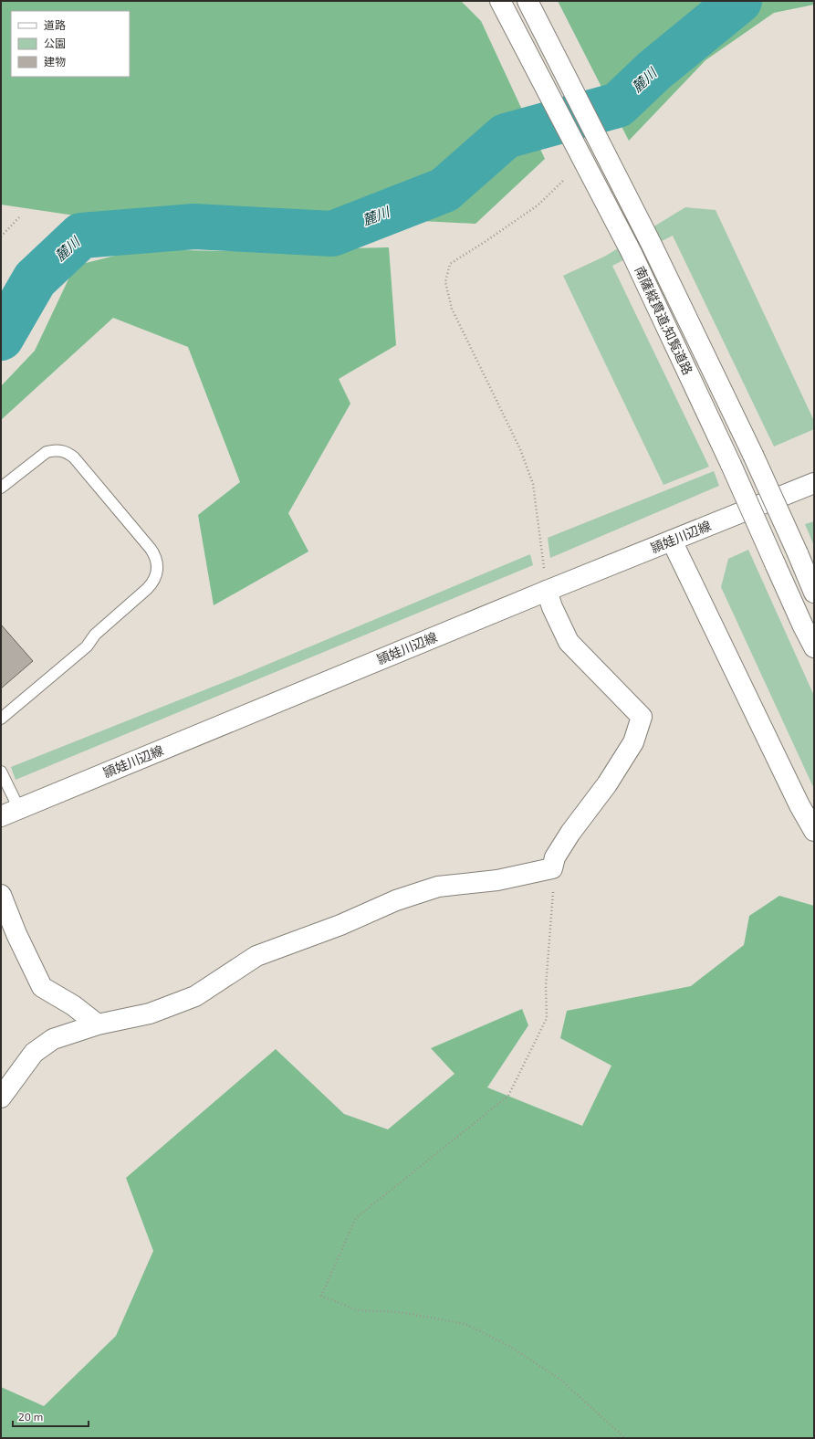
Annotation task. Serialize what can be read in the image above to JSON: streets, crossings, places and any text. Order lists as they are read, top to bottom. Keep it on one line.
{"streets":{"main road":["南薩縦貫道;知覧道路","頴娃川辺線"]},"water":["麓川"],"legend":["道路","公園","建物"],"scale_bar":"20 m"}
